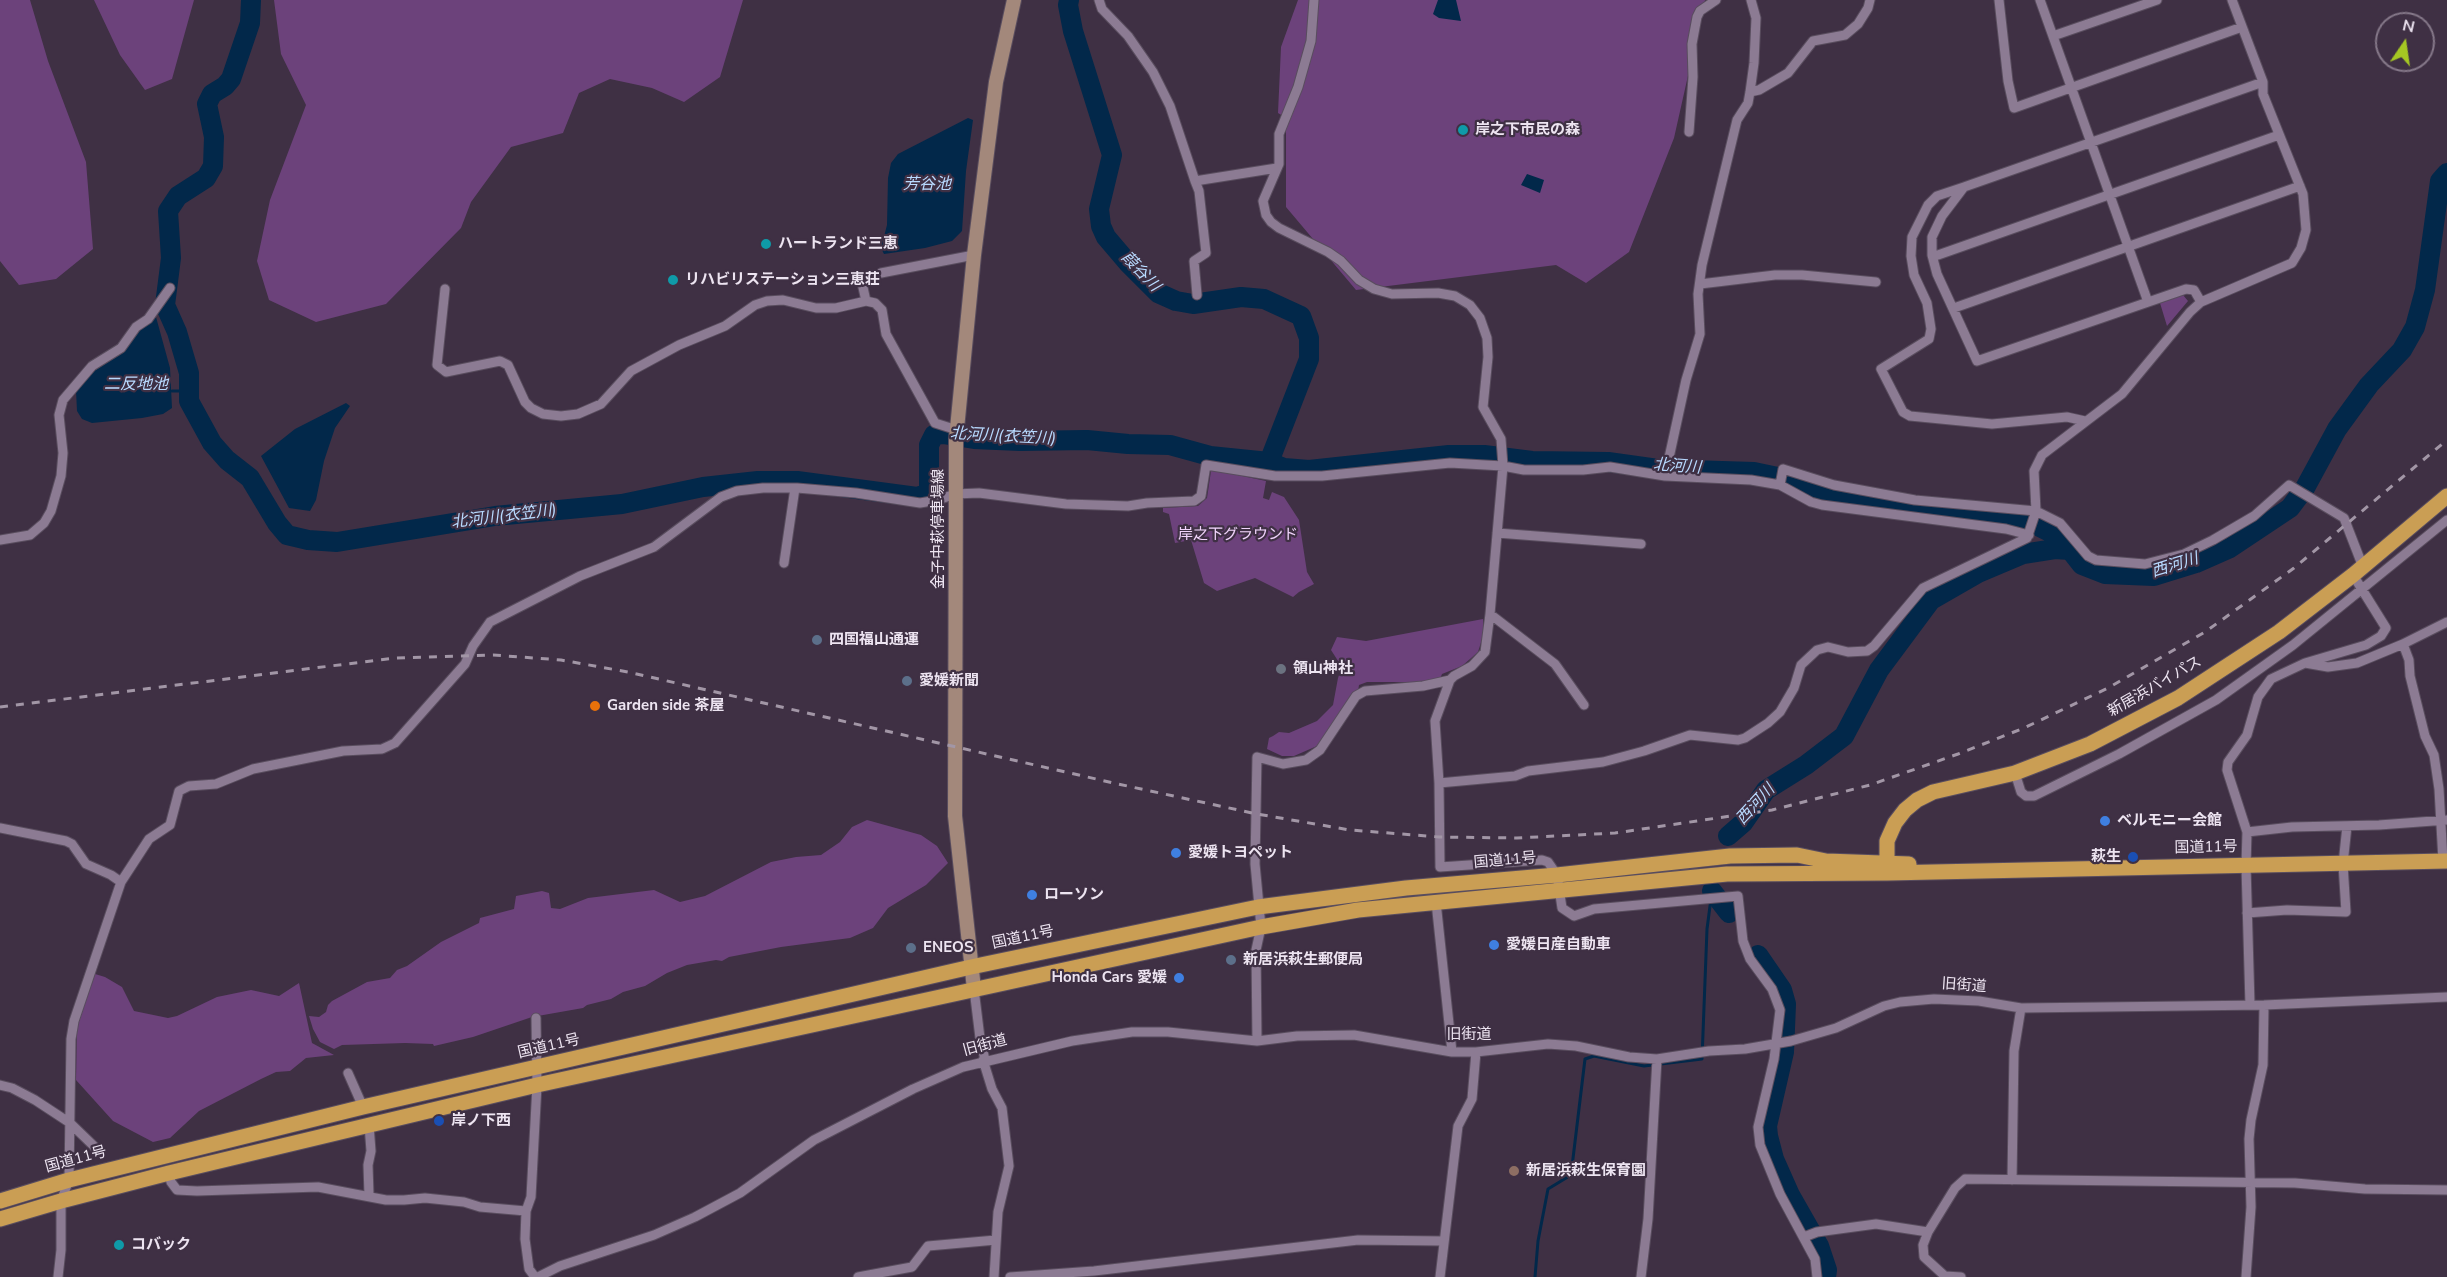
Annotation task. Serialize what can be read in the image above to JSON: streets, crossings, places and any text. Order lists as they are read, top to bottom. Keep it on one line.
{"streets":{"highway":["新居浜バイパス","国道11号"],"main road":["金子中萩停車場線"],"street":["旧街道"]},"crossings":[["金子中萩停車場線","国道11号"],["新居浜バイパス","国道11号"]],"water":["芳谷池","葭谷川","二反地池","北河川(衣笠川)","北河川","西河川"],"parks":["岸之下グラウンド"],"places":["岸之下市民の森","ハートランド三恵","リハビリステーション三恵荘","四国福山通運","領山神社","愛媛新聞","Garden side 茶屋","ベルモニー会館","愛媛トヨペット","萩生","ローソン","愛媛日産自動車","ENEOS","新居浜萩生郵便局","Honda Cars 愛媛","岸ノ下西","新居浜萩生保育園","コバック"],"north":"top"}
